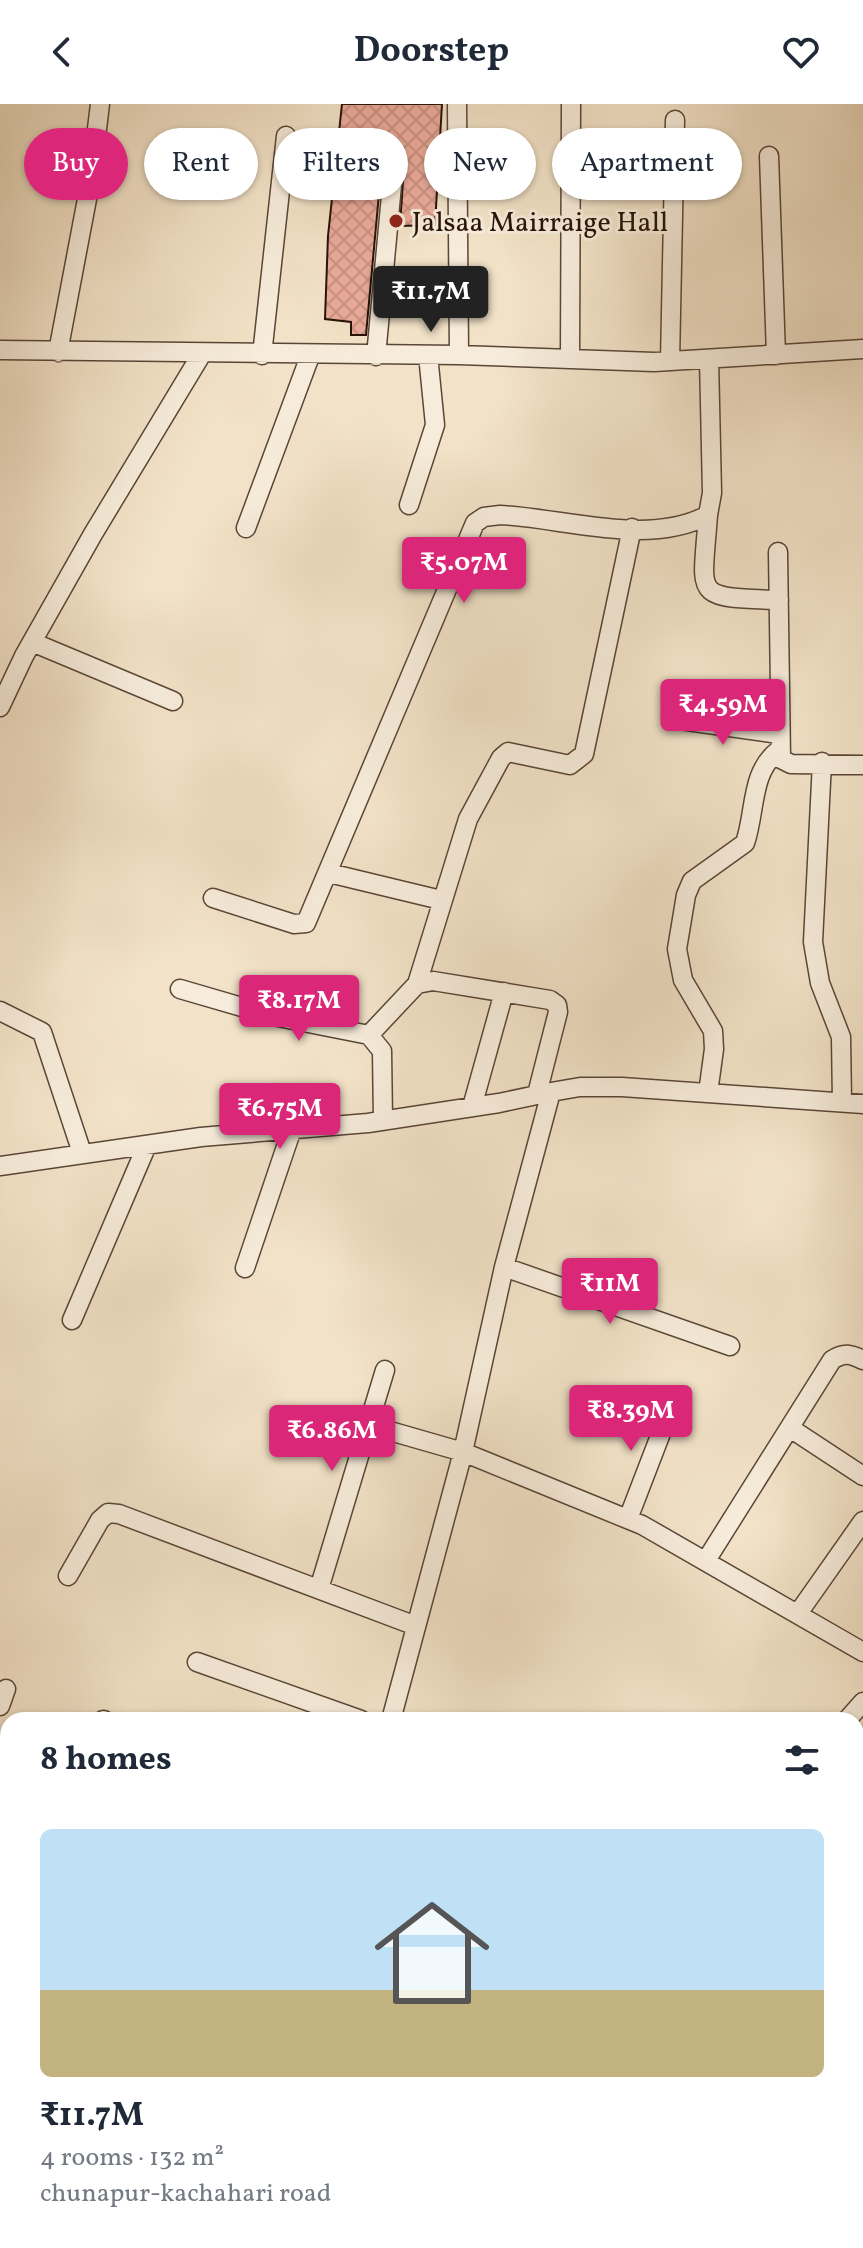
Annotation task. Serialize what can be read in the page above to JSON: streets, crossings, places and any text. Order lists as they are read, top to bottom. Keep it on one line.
{"places":["Jalsaa Mairraige Hall"],"page":{"header":"Doorstep","chip":["Buy","Rent","Filters","New","Apartment"],"price":["₹11.7M","₹5.07M","₹4.59M","₹8.17M","₹6.75M","₹11M","₹8.39M","₹6.86M"],"heading":"8 homes","list":[{"name":"₹11.7M","note":"4 rooms · 132 m² · chunapur-kachahari road"}]}}
